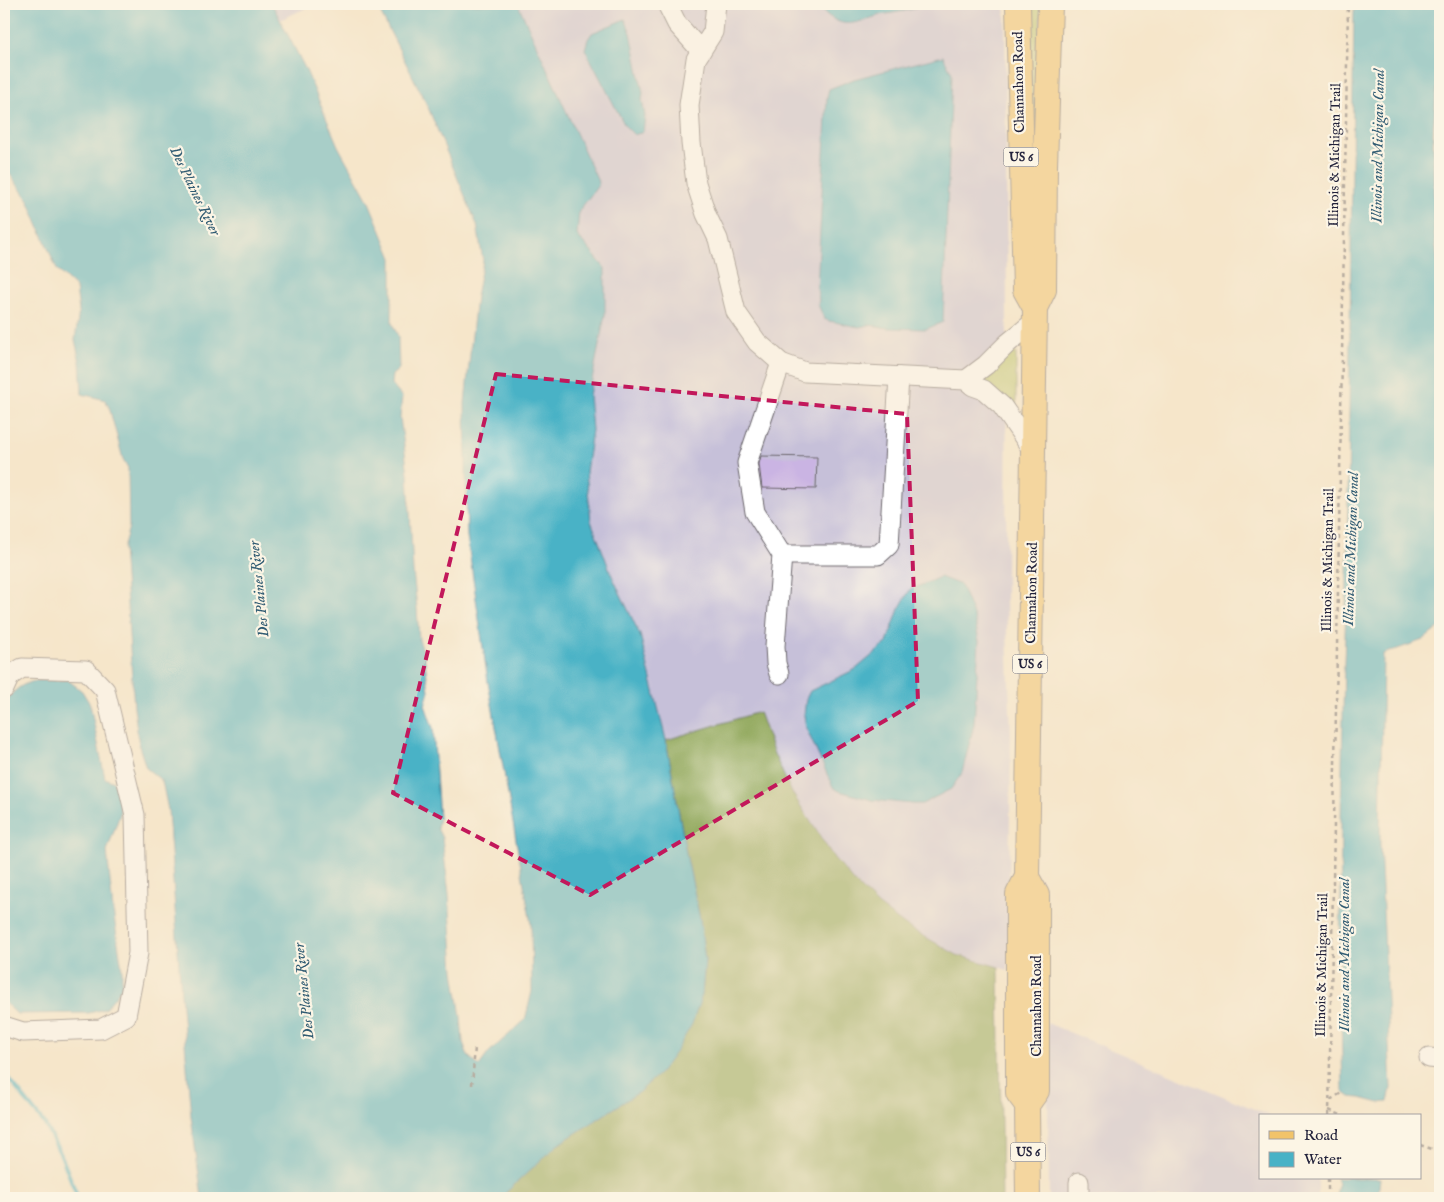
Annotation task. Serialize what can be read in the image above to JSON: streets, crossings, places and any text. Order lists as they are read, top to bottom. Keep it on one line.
{"streets":{"main road":["Channahon Road","US 6"],"path":["Illinois & Michigan Trail"]},"water":["Illinois and Michigan Canal","Des Plaines River"],"legend":["Road","Water"]}
